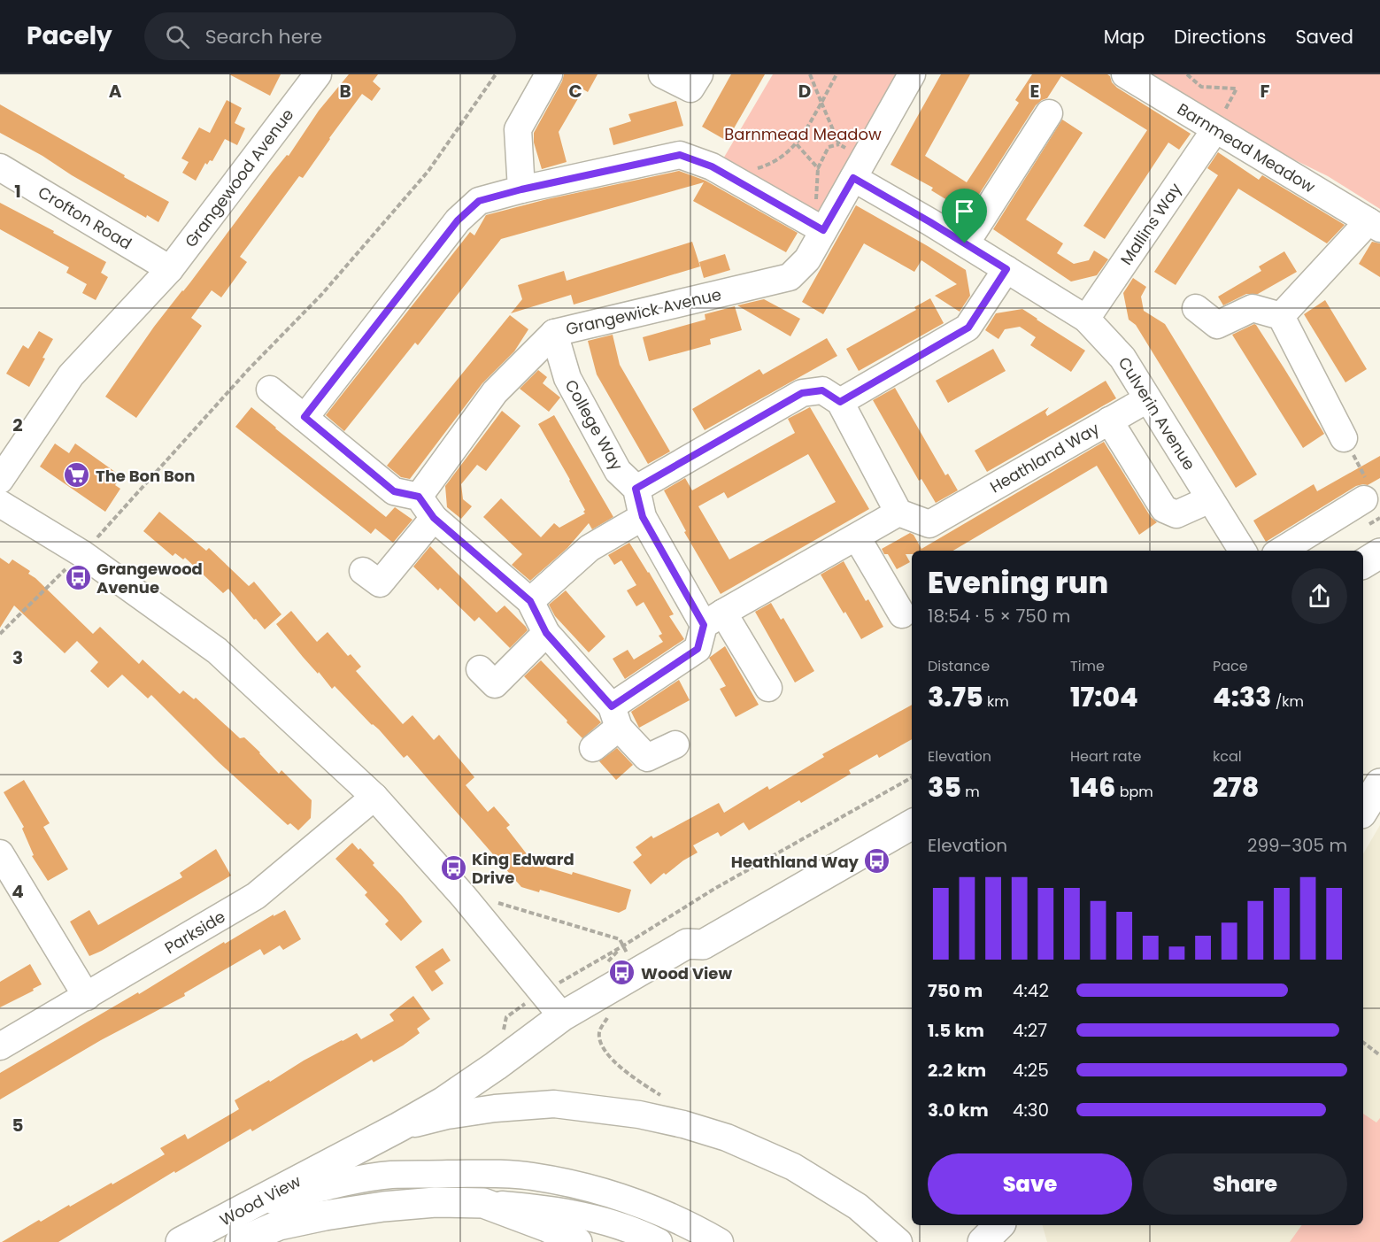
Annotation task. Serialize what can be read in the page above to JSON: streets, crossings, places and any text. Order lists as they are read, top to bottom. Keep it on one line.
{"streets":{"main road":["Wood View"],"street":["Barnmead Meadow","Grangewood Avenue","Crofton Road","Mallins Way","Grangewick Avenue","Culverin Avenue","College Way","Heathland Way","Parkside"]},"crossings":[["Barnmead Meadow","Mallins Way"],["Grangewood Avenue","Crofton Road"],["Mallins Way","Culverin Avenue"],["Grangewick Avenue","Culverin Avenue"],["Grangewick Avenue","College Way"],["Culverin Avenue","Heathland Way"]],"parks":["Barnmead Meadow"],"places":{"supermarket":["The Bon Bon"],"bus stop":["Grangewood Avenue","Heathland Way","King Edward Drive","Wood View"]},"page":{"header":"Pacely","search":"Search here","nav":["Map","Directions","Saved"],"heading":["Evening run","18:54 · 5 × 750 m"],"stats":[["Distance","3.75 km"],["Time","17:04"],["Pace","4:33 /km"],["Elevation","35 m"],["Heart rate","146 bpm"],["kcal","278"]],"chart":["Elevation","299–305 m"],"list":[{"name":"750 m","note":"4:42"},{"name":"1.5 km","note":"4:27"},{"name":"2.2 km","note":"4:25"},{"name":"3.0 km","note":"4:30"}],"buttons":["Save","Share"]},"grid":{"columns":["A","B","C","D","E","F"],"rows":["1","2","3","4","5"]}}
